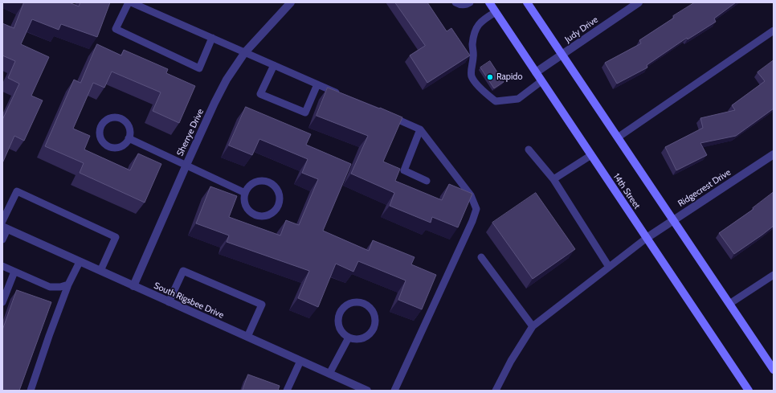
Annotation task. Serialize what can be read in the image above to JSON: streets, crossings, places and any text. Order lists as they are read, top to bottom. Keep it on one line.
{"streets":{"main road":["14th Street"],"street":["Judy Drive","Sherrye Drive","Ridgecrest Drive","South Rigsbee Drive"]},"crossings":[["Judy Drive","14th Street"],["Sherrye Drive","South Rigsbee Drive"],["Ridgecrest Drive","14th Street"]],"places":["Rapido"]}
